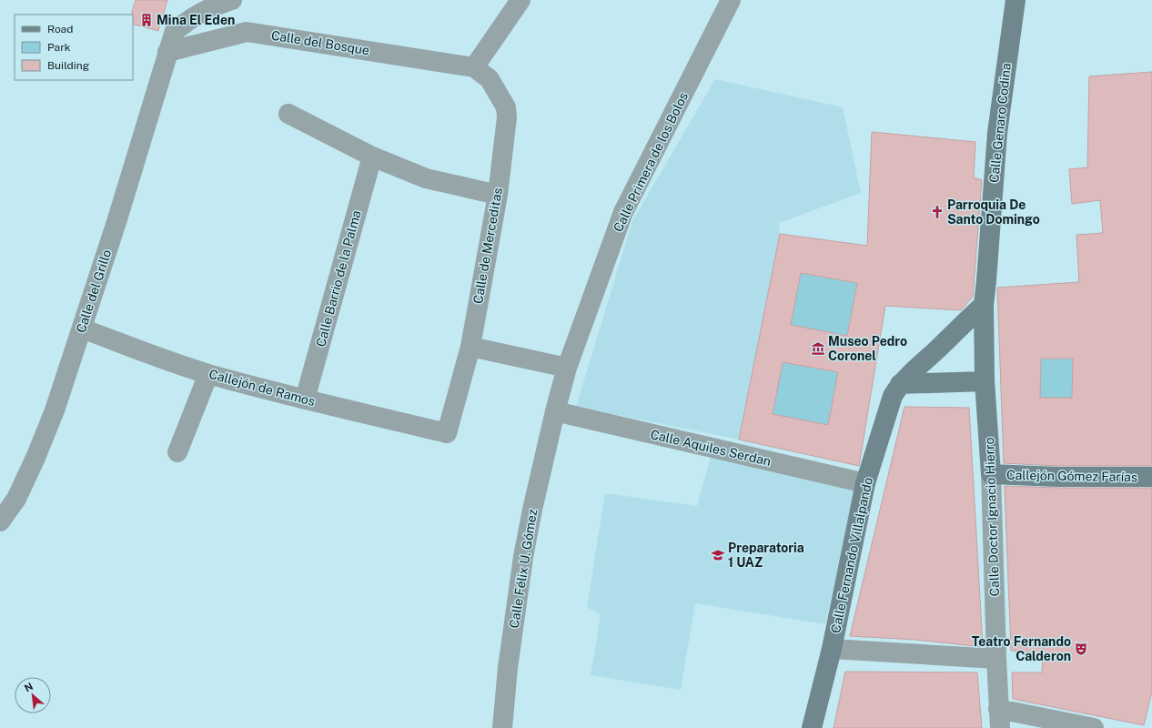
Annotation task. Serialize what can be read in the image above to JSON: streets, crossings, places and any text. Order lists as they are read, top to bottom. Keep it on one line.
{"streets":{"street":["Calle del Bosque","Calle Genaro Codina","Calle Primera de los Bolos","Calle de Merceditas","Calle Barrio de la Palma","Calle del Grillo","Callejón de Ramos","Calle Aquiles Serdan","Callejón Gómez Farías","Calle Doctor Ignacio Hierro","Calle Fernando Villalpando","Calle Félix U. Gómez"]},"crossings":[["Calle del Bosque","Calle de Merceditas"],["Calle del Bosque","Calle del Grillo"],["Calle Genaro Codina","Calle Doctor Ignacio Hierro"],["Calle Primera de los Bolos","Calle Aquiles Serdan"],["Calle Primera de los Bolos","Calle Félix U. Gómez"],["Calle de Merceditas","Callejón de Ramos"],["Calle Barrio de la Palma","Callejón de Ramos"],["Calle del Grillo","Callejón de Ramos"],["Calle Aquiles Serdan","Calle Fernando Villalpando"],["Calle Aquiles Serdan","Calle Félix U. Gómez"],["Callejón Gómez Farías","Calle Doctor Ignacio Hierro"]],"places":{"building":["Mina El Eden"],"church":["Parroquia De Santo Domingo"],"museum":["Museo Pedro Coronel"],"school or university":["Preparatoria 1 UAZ"],"theatre":["Teatro Fernando Calderon"]},"legend":["Road","Park","Building"],"north":"top left"}
